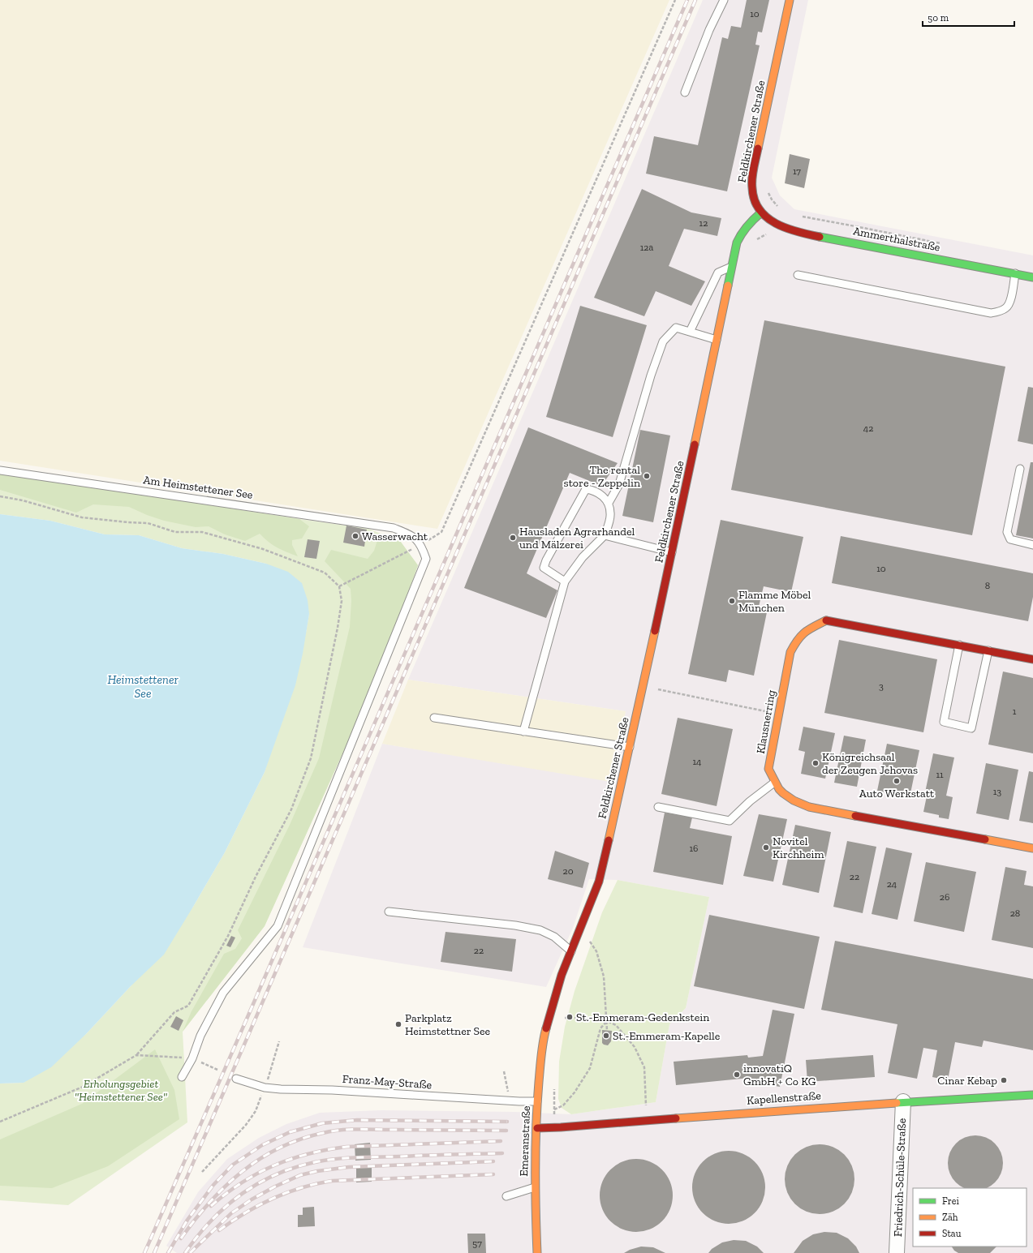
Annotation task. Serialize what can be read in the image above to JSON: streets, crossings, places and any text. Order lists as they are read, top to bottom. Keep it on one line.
{"streets":{"street":["Feldkirchener Straße","Ammerthalstraße","Klausnerring","Kapellenstraße","Emeranstraße","Friedrich-Schüle-Straße"],"lane":["Am Heimstettener See","Franz-May-Straße"]},"crossings":[["Feldkirchener Straße","Ammerthalstraße"],["Feldkirchener Straße","Emeranstraße"],["Franz-May-Straße","Emeranstraße"],["Kapellenstraße","Emeranstraße"],["Kapellenstraße","Friedrich-Schüle-Straße"]],"water":["Heimstettener See"],"parks":["Erholungsgebiet \"Heimstettener See\""],"places":["The rental store - Zeppelin","Wasserwacht","Hausladen Agrarhandel und Mälzerei","Flamme Möbel München","Königreichsaal der Zeugen Jehovas","Auto Werkstatt","Novitel Kirchheim","St.-Emmeram-Gedenkstein","Parkplatz Heimstettner See","St.-Emmeram-Kapelle","innovatiQ GmbH + Co KG","Cinar Kebap"],"house_numbers":["10","17","12","12a","42","10","8","3","1","14","11","13","16","20","22","24","26","28","22","57"],"legend":["Frei","Zäh","Stau"],"scale_bar":"50 m"}
